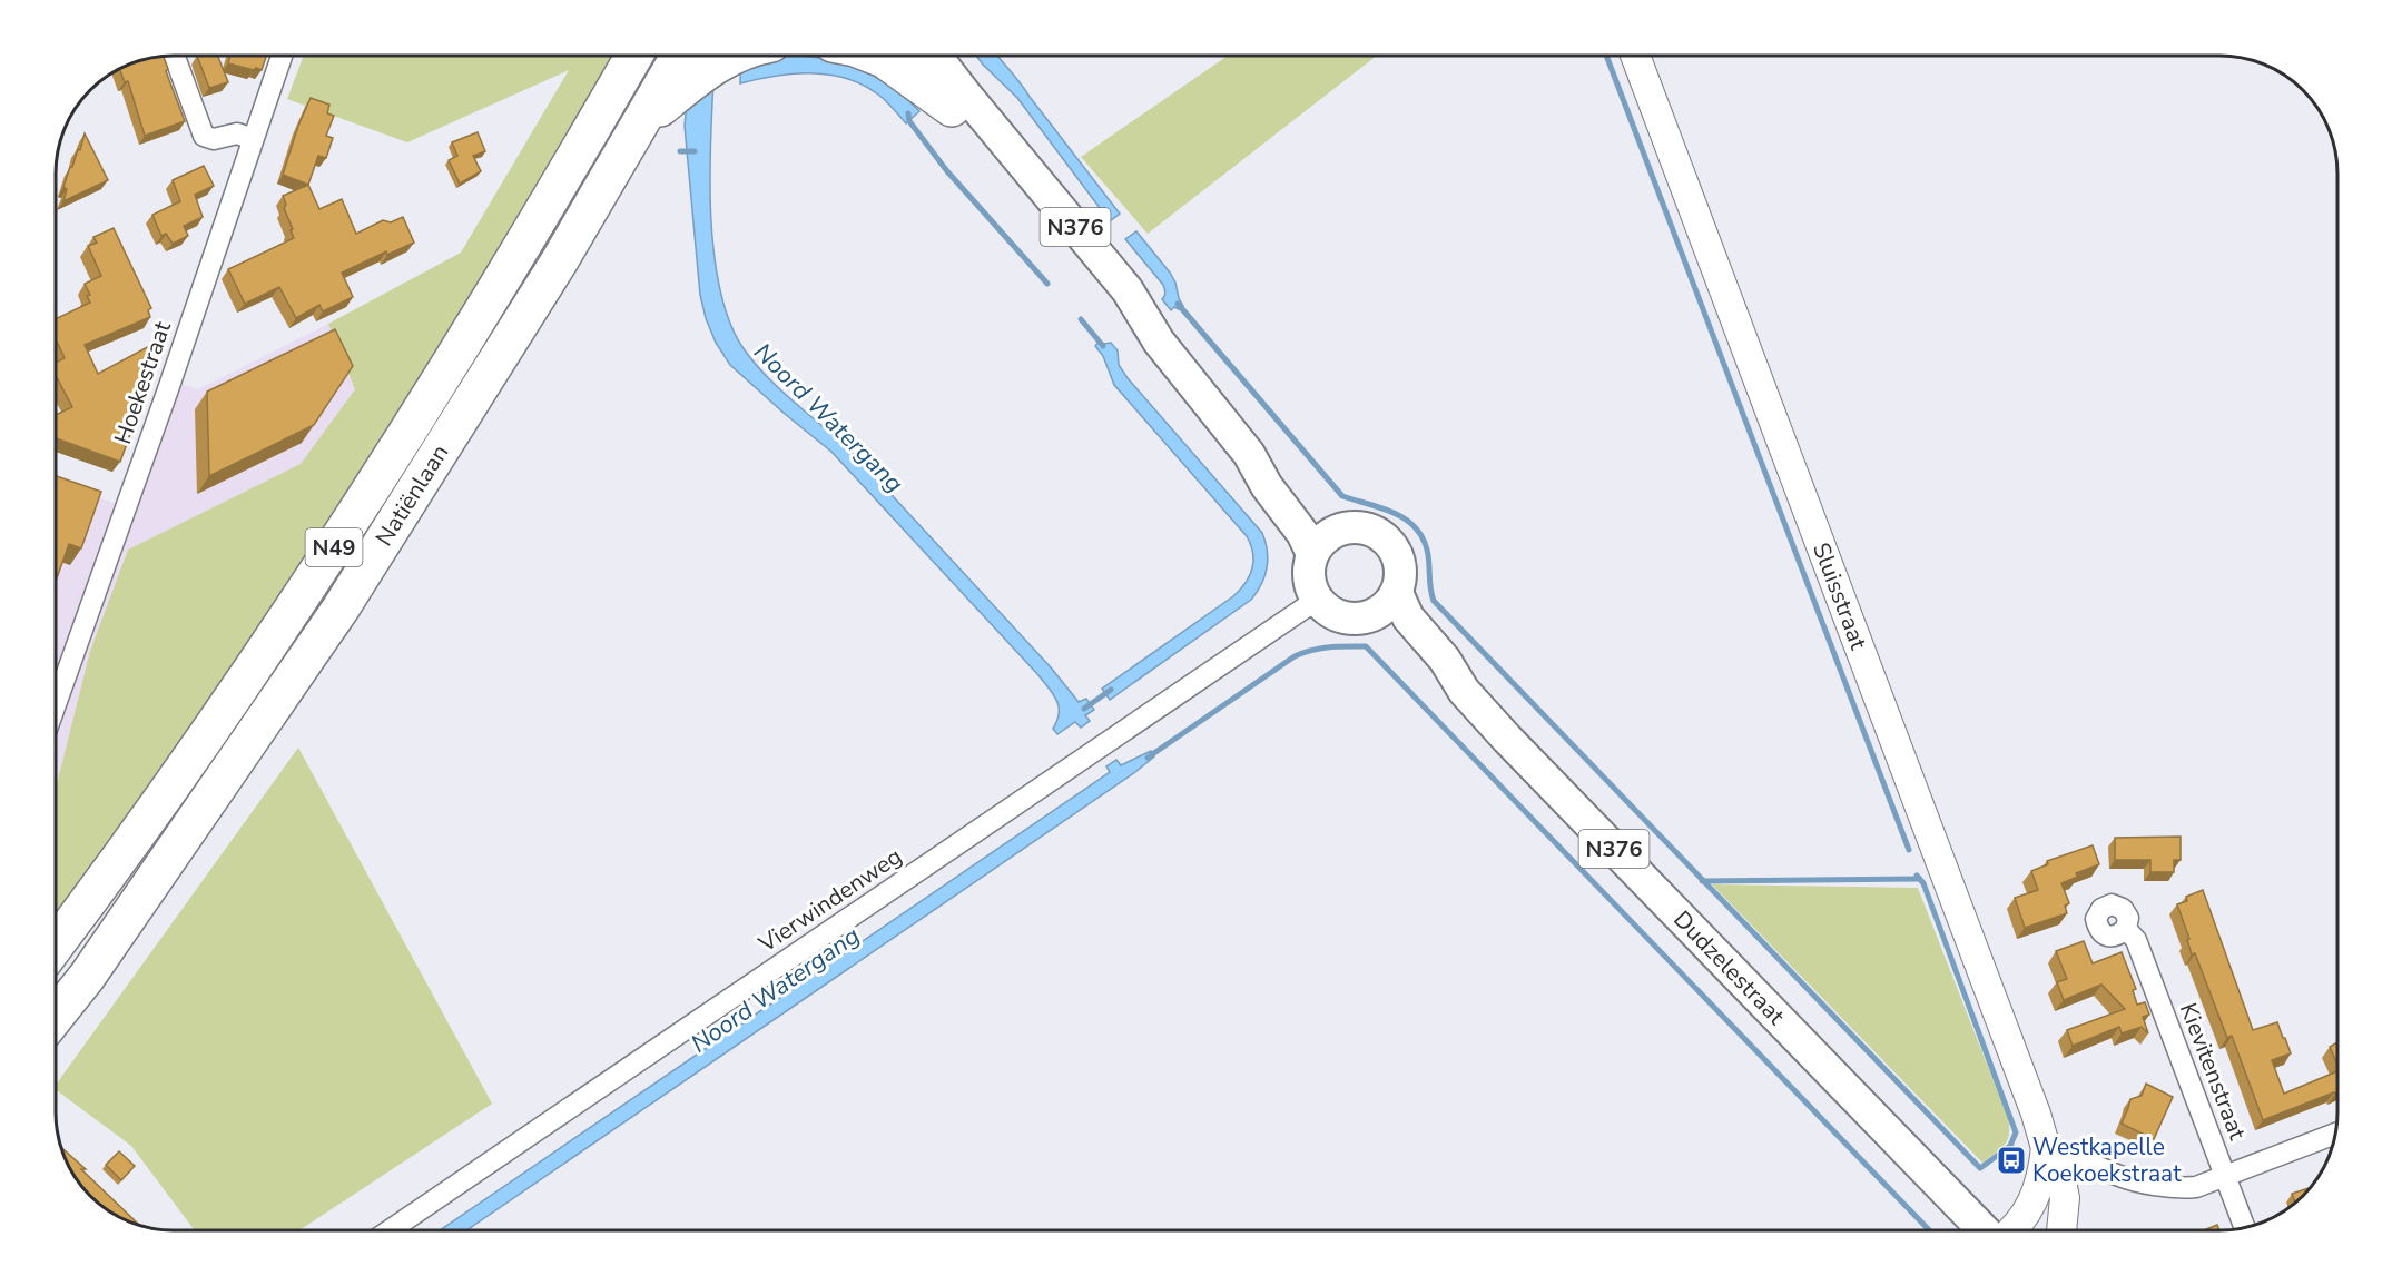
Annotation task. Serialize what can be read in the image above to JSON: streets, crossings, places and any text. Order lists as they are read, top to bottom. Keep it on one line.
{"streets":{"highway":["Natiënlaan","N49"],"main road":["N376","Dudzelestraat"],"street":["Hoekestraat","Sluisstraat","Vierwindenweg","Kievitenstraat"]},"crossings":[["N376","Vierwindenweg"],["N376","Dudzelestraat"],["Vierwindenweg","Dudzelestraat"]],"water":["Noord Watergang"],"places":{"bus stop":["Westkapelle Koekoekstraat"]}}
